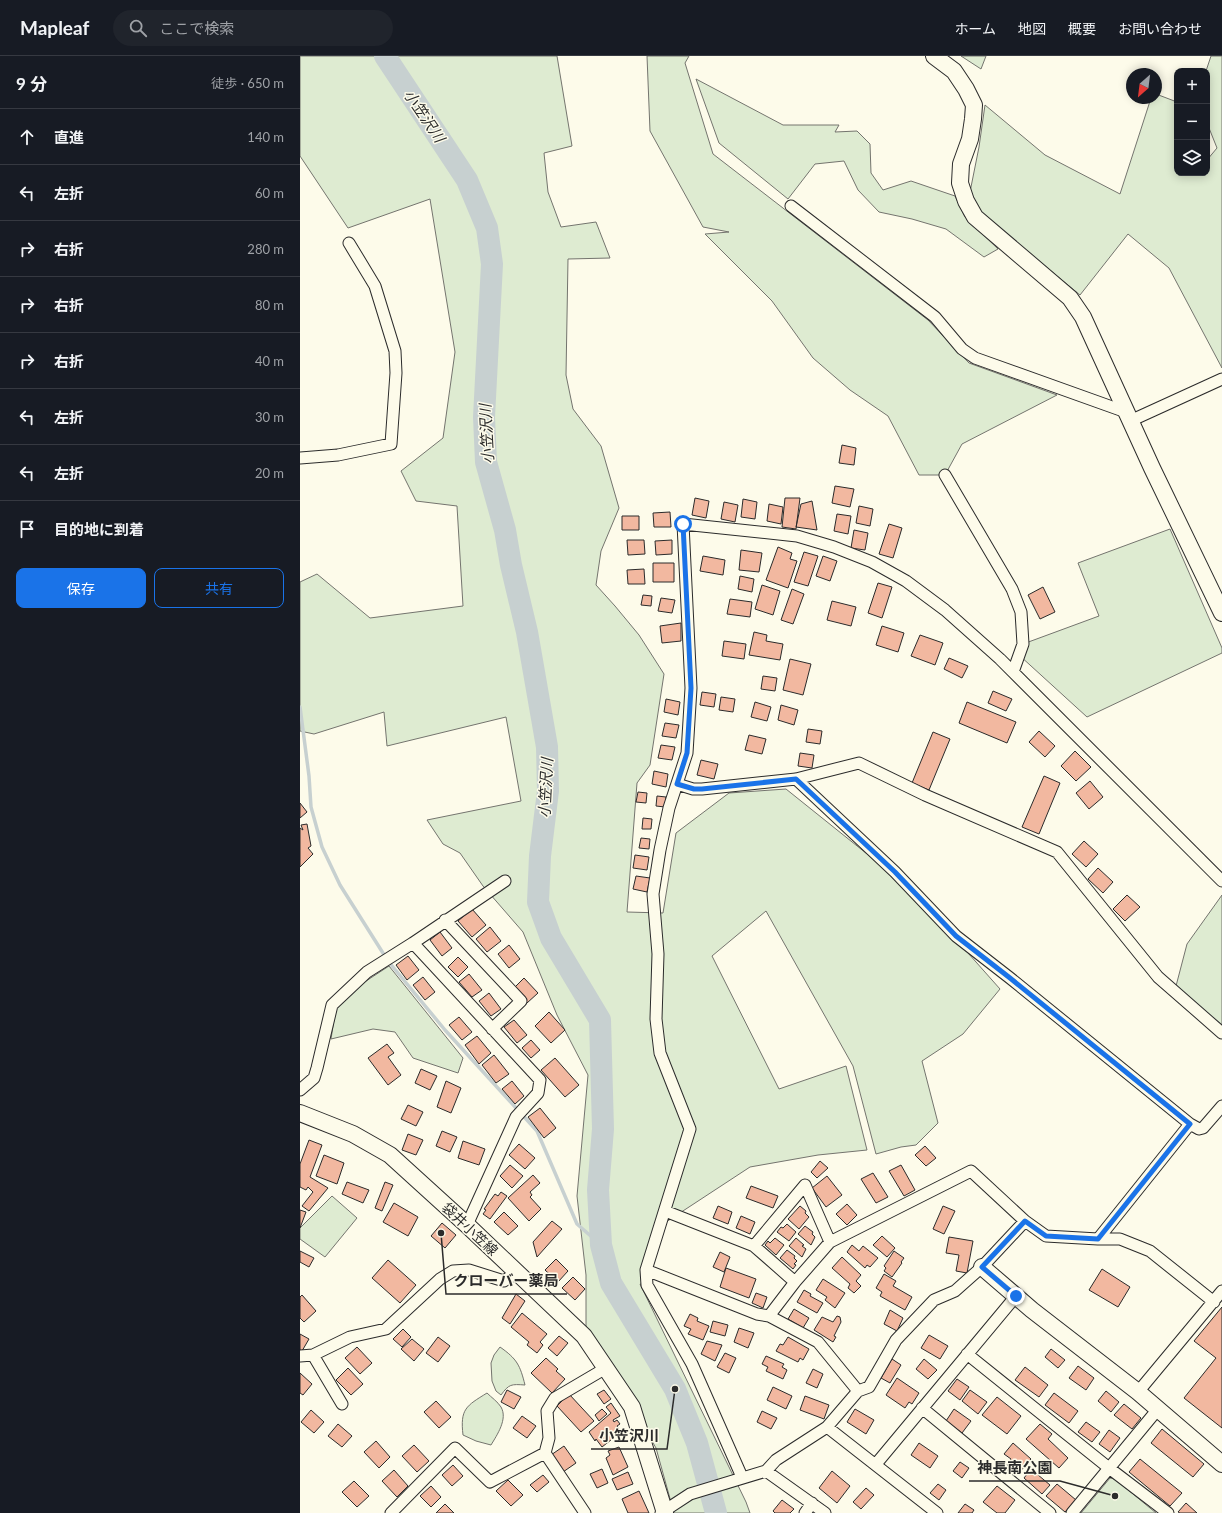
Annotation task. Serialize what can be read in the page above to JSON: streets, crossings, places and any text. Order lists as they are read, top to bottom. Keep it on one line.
{"streets":{"street":["袋井小笠線"]},"water":["小笠沢川"],"places":["クローバー薬局","小笠沢川","神長南公園"],"north":"bottom left","page":{"header":"Mapleaf","search":"ここで検索","nav":["ホーム","地図","概要","お問い合わせ"],"heading":["9 分","徒歩 · 650 m"],"map_buttons":["+","−"],"list":[["直進","140 m"],["左折","60 m"],["右折","280 m"],["右折","80 m"],["右折","40 m"],["左折","30 m"],["左折","20 m"],"目的地に到着"],"buttons":["保存","共有"]}}
